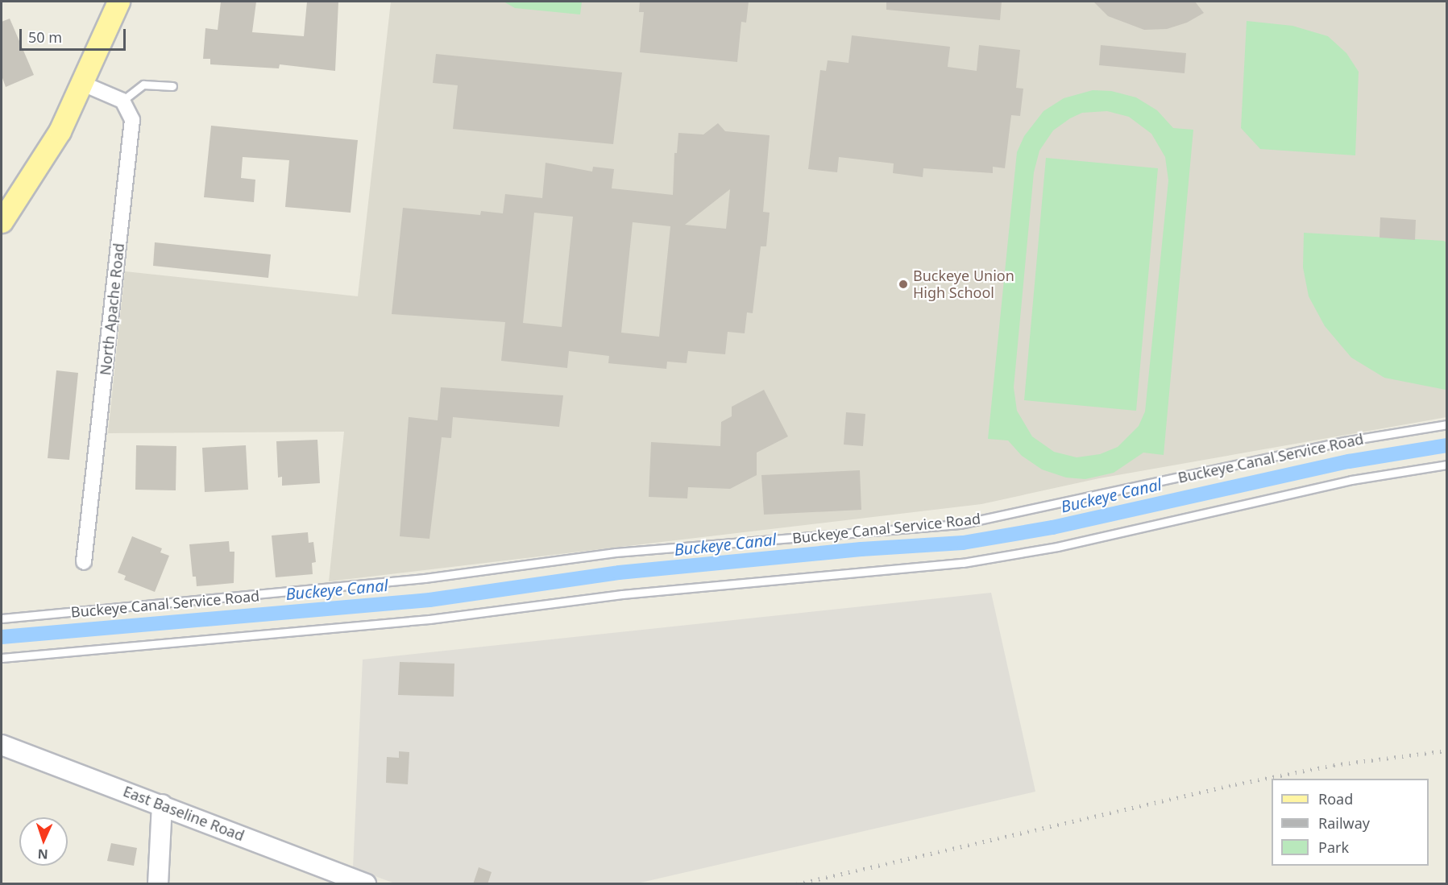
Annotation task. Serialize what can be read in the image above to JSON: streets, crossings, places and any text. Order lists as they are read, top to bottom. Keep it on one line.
{"streets":{"main road":["East Baseline Road"],"street":["North Apache Road"],"lane":["Buckeye Canal Service Road"]},"water":["Buckeye Canal"],"places":["Buckeye Union High School"],"legend":["Road","Railway","Park"],"scale_bar":"50 m","north":"bottom"}
